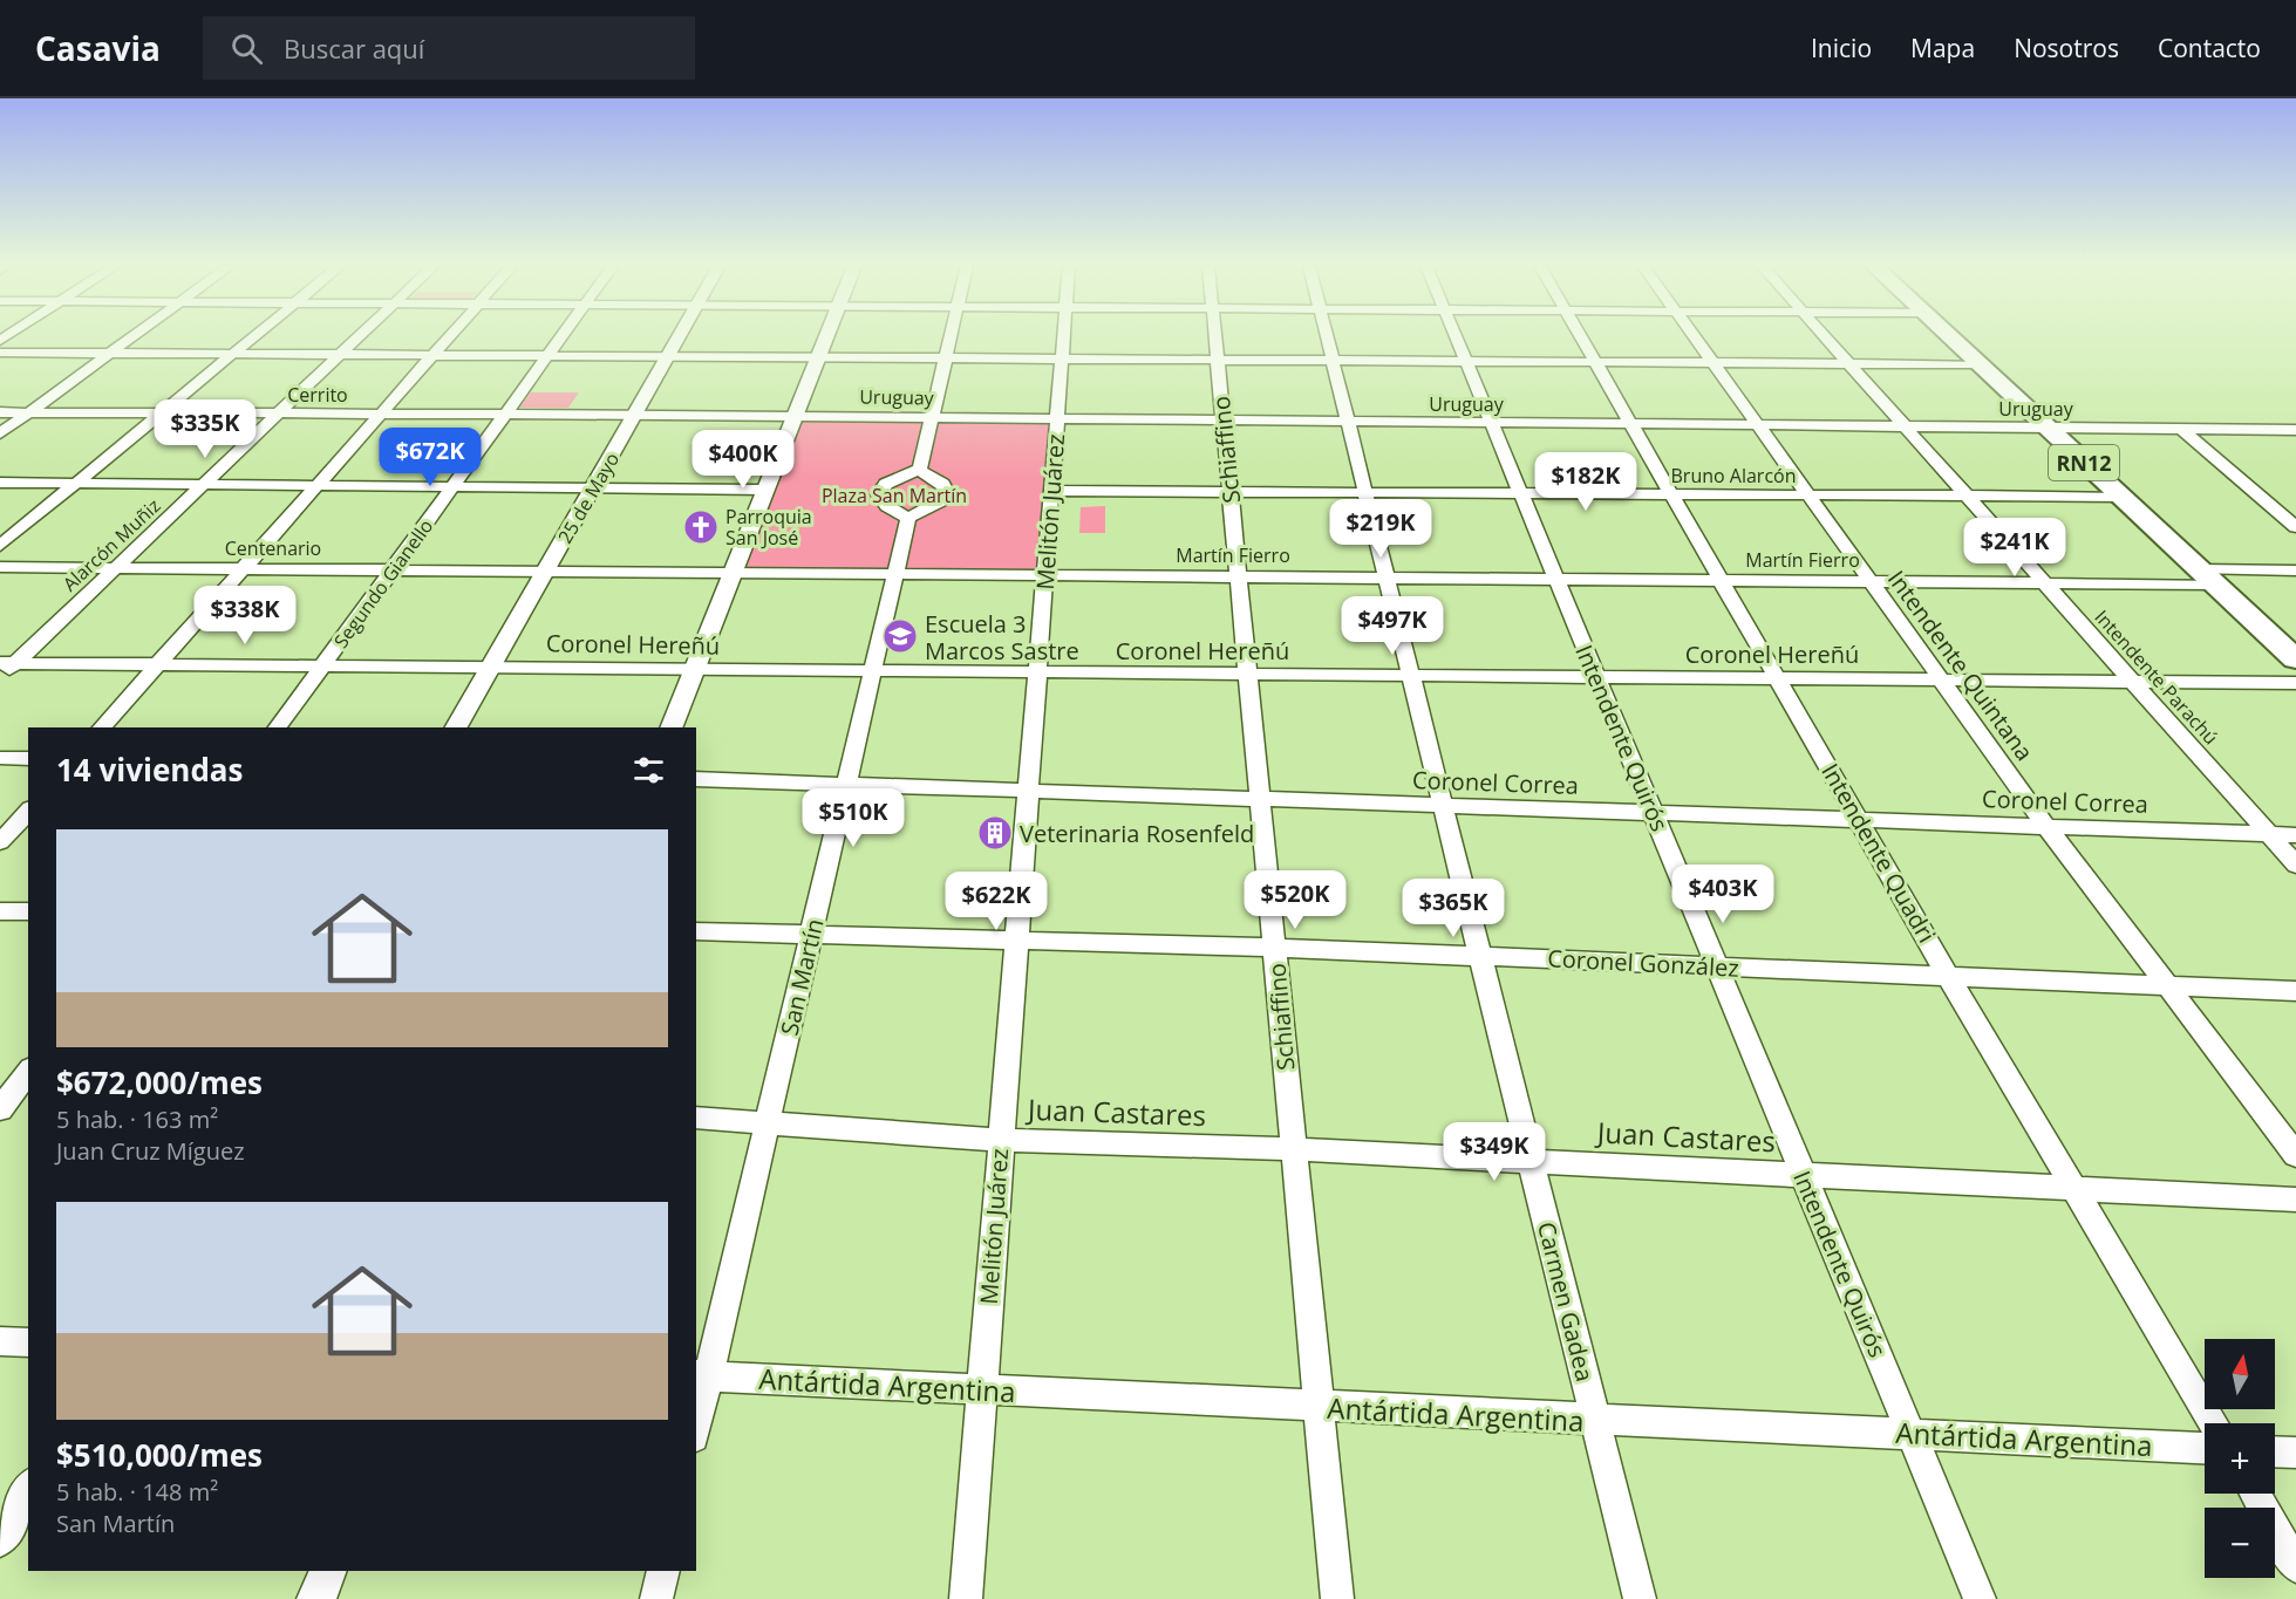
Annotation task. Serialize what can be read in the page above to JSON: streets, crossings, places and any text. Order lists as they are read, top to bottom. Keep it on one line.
{"streets":{"highway":["RN12"],"street":["Cerrito","Uruguay","Schiaffino","Bruno Alarcón","25 de Mayo","Melitón Juárez","Alarcón Muñiz","Centenario","Martín Fierro","Segundo Gianello","Coronel Hereñú","Intendente Quintana","Intendente Parachú","Intendente Quirós","Coronel Correa","Intendente Quadri","Coronel González","San Martín","Juan Castares","Carmen Gadea","Antártida Argentina"]},"crossings":[["Cerrito","Uruguay"],["Cerrito","25 de Mayo"],["Cerrito","Alarcón Muñiz"],["Cerrito","Segundo Gianello"],["Uruguay","Schiaffino"],["Uruguay","RN12"],["Uruguay","25 de Mayo"],["Uruguay","Melitón Juárez"],["Uruguay","Intendente Quintana"],["Uruguay","Intendente Parachú"],["Uruguay","Intendente Quirós"],["Uruguay","Intendente Quadri"],["Uruguay","Carmen Gadea"],["Schiaffino","Bruno Alarcón"],["Schiaffino","Martín Fierro"],["Schiaffino","Coronel Hereñú"],["Schiaffino","Coronel Correa"],["Schiaffino","Coronel González"],["Schiaffino","Juan Castares"],["Schiaffino","Antártida Argentina"],["RN12","Bruno Alarcón"],["RN12","Martín Fierro"],["Bruno Alarcón","Melitón Juárez"],["Bruno Alarcón","Intendente Quintana"],["Bruno Alarcón","Intendente Parachú"],["Bruno Alarcón","Intendente Quirós"],["Bruno Alarcón","Intendente Quadri"],["Bruno Alarcón","Carmen Gadea"],["25 de Mayo","Centenario"],["25 de Mayo","Martín Fierro"],["25 de Mayo","Coronel Hereñú"],["Melitón Juárez","Martín Fierro"],["Melitón Juárez","Coronel Hereñú"],["Melitón Juárez","Coronel Correa"],["Melitón Juárez","Coronel González"],["Melitón Juárez","Juan Castares"],["Melitón Juárez","Antártida Argentina"],["Alarcón Muñiz","Centenario"],["Alarcón Muñiz","Coronel Hereñú"],["Centenario","Martín Fierro"],["Centenario","Segundo Gianello"],["Martín Fierro","Intendente Quintana"],["Martín Fierro","Intendente Parachú"],["Martín Fierro","Intendente Quirós"],["Martín Fierro","Intendente Quadri"],["Martín Fierro","San Martín"],["Martín Fierro","Carmen Gadea"],["Segundo Gianello","Coronel Hereñú"],["Coronel Hereñú","Intendente Quintana"],["Coronel Hereñú","Intendente Parachú"],["Coronel Hereñú","Intendente Quirós"],["Coronel Hereñú","Intendente Quadri"],["Coronel Hereñú","San Martín"],["Coronel Hereñú","Carmen Gadea"],["Intendente Quintana","Coronel Correa"],["Intendente Quintana","Coronel González"],["Intendente Parachú","Coronel Correa"],["Intendente Quirós","Coronel Correa"],["Intendente Quirós","Coronel González"],["Intendente Quirós","Juan Castares"],["Intendente Quirós","Antártida Argentina"],["Coronel Correa","Intendente Quadri"],["Coronel Correa","San Martín"],["Coronel Correa","Carmen Gadea"],["Intendente Quadri","Coronel González"],["Intendente Quadri","Juan Castares"],["Coronel González","San Martín"],["Coronel González","Carmen Gadea"],["San Martín","Juan Castares"],["San Martín","Antártida Argentina"],["Juan Castares","Carmen Gadea"],["Carmen Gadea","Antártida Argentina"]],"parks":["Plaza San Martín"],"places":{"church":["Parroquia San José"],"school or university":["Escuela 3 Marcos Sastre"],"building":["Veterinaria Rosenfeld"]},"north":"top","page":{"header":"Casavia","search":"Buscar aquí","nav":["Inicio","Mapa","Nosotros","Contacto"],"price":["$335K","$672K","$400K","$182K","$219K","$241K","$338K","$497K","$510K","$403K","$520K","$622K","$365K","$349K"],"heading":"14 viviendas","list":[{"name":"$672,000/mes","note":"5 hab. · 163 m² · Juan Cruz Míguez"},{"name":"$510,000/mes","note":"5 hab. · 148 m² · San Martín"}],"map_buttons":["+","−"]}}
